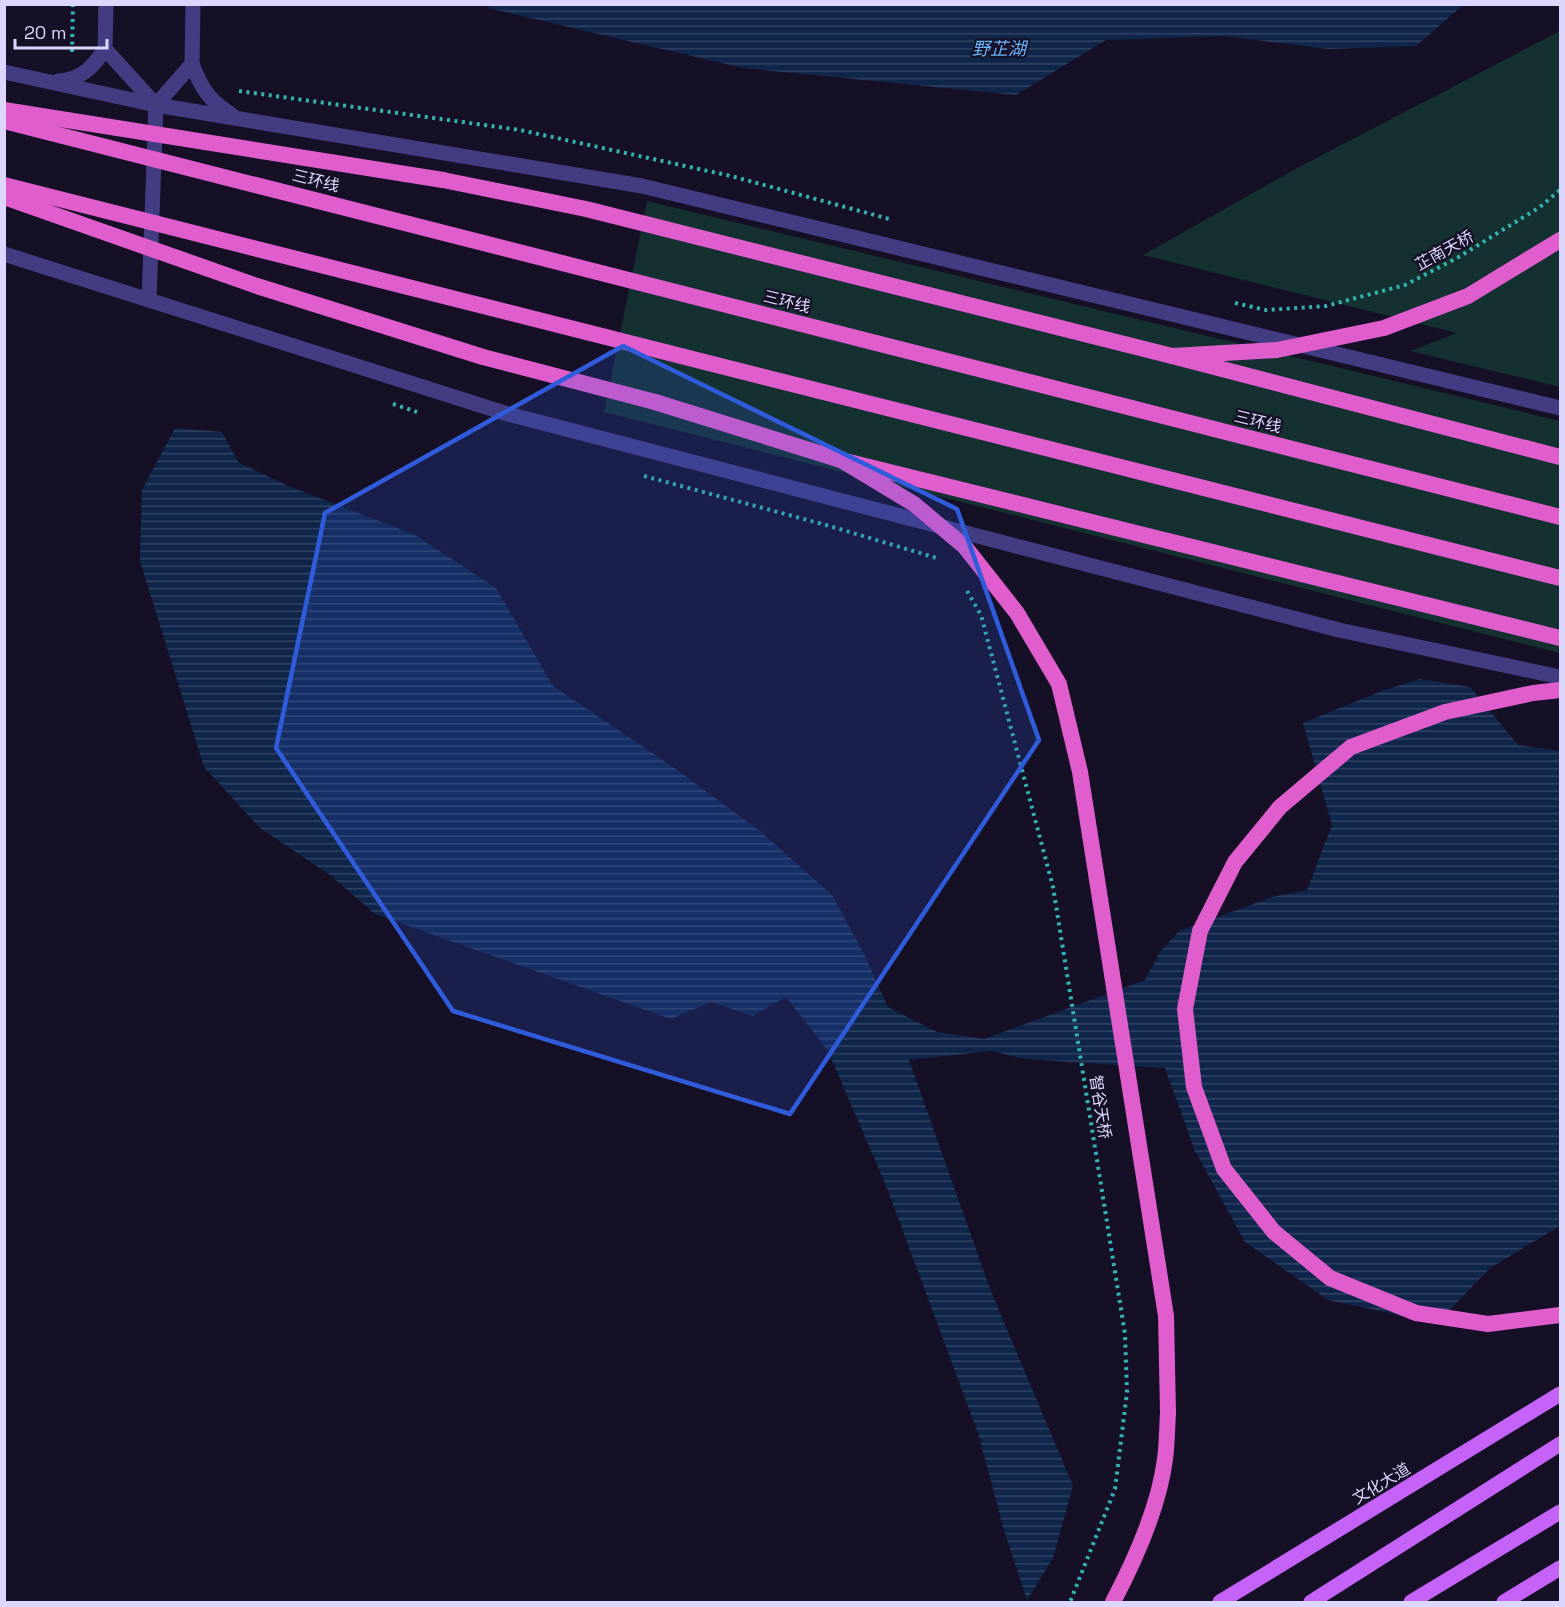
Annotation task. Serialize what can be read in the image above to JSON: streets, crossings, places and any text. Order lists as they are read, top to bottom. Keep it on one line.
{"streets":{"highway":["三环线"],"main road":["文化大道"],"path":["芷南天桥","智谷天桥"]},"water":["野芷湖"],"scale_bar":"20 m"}
